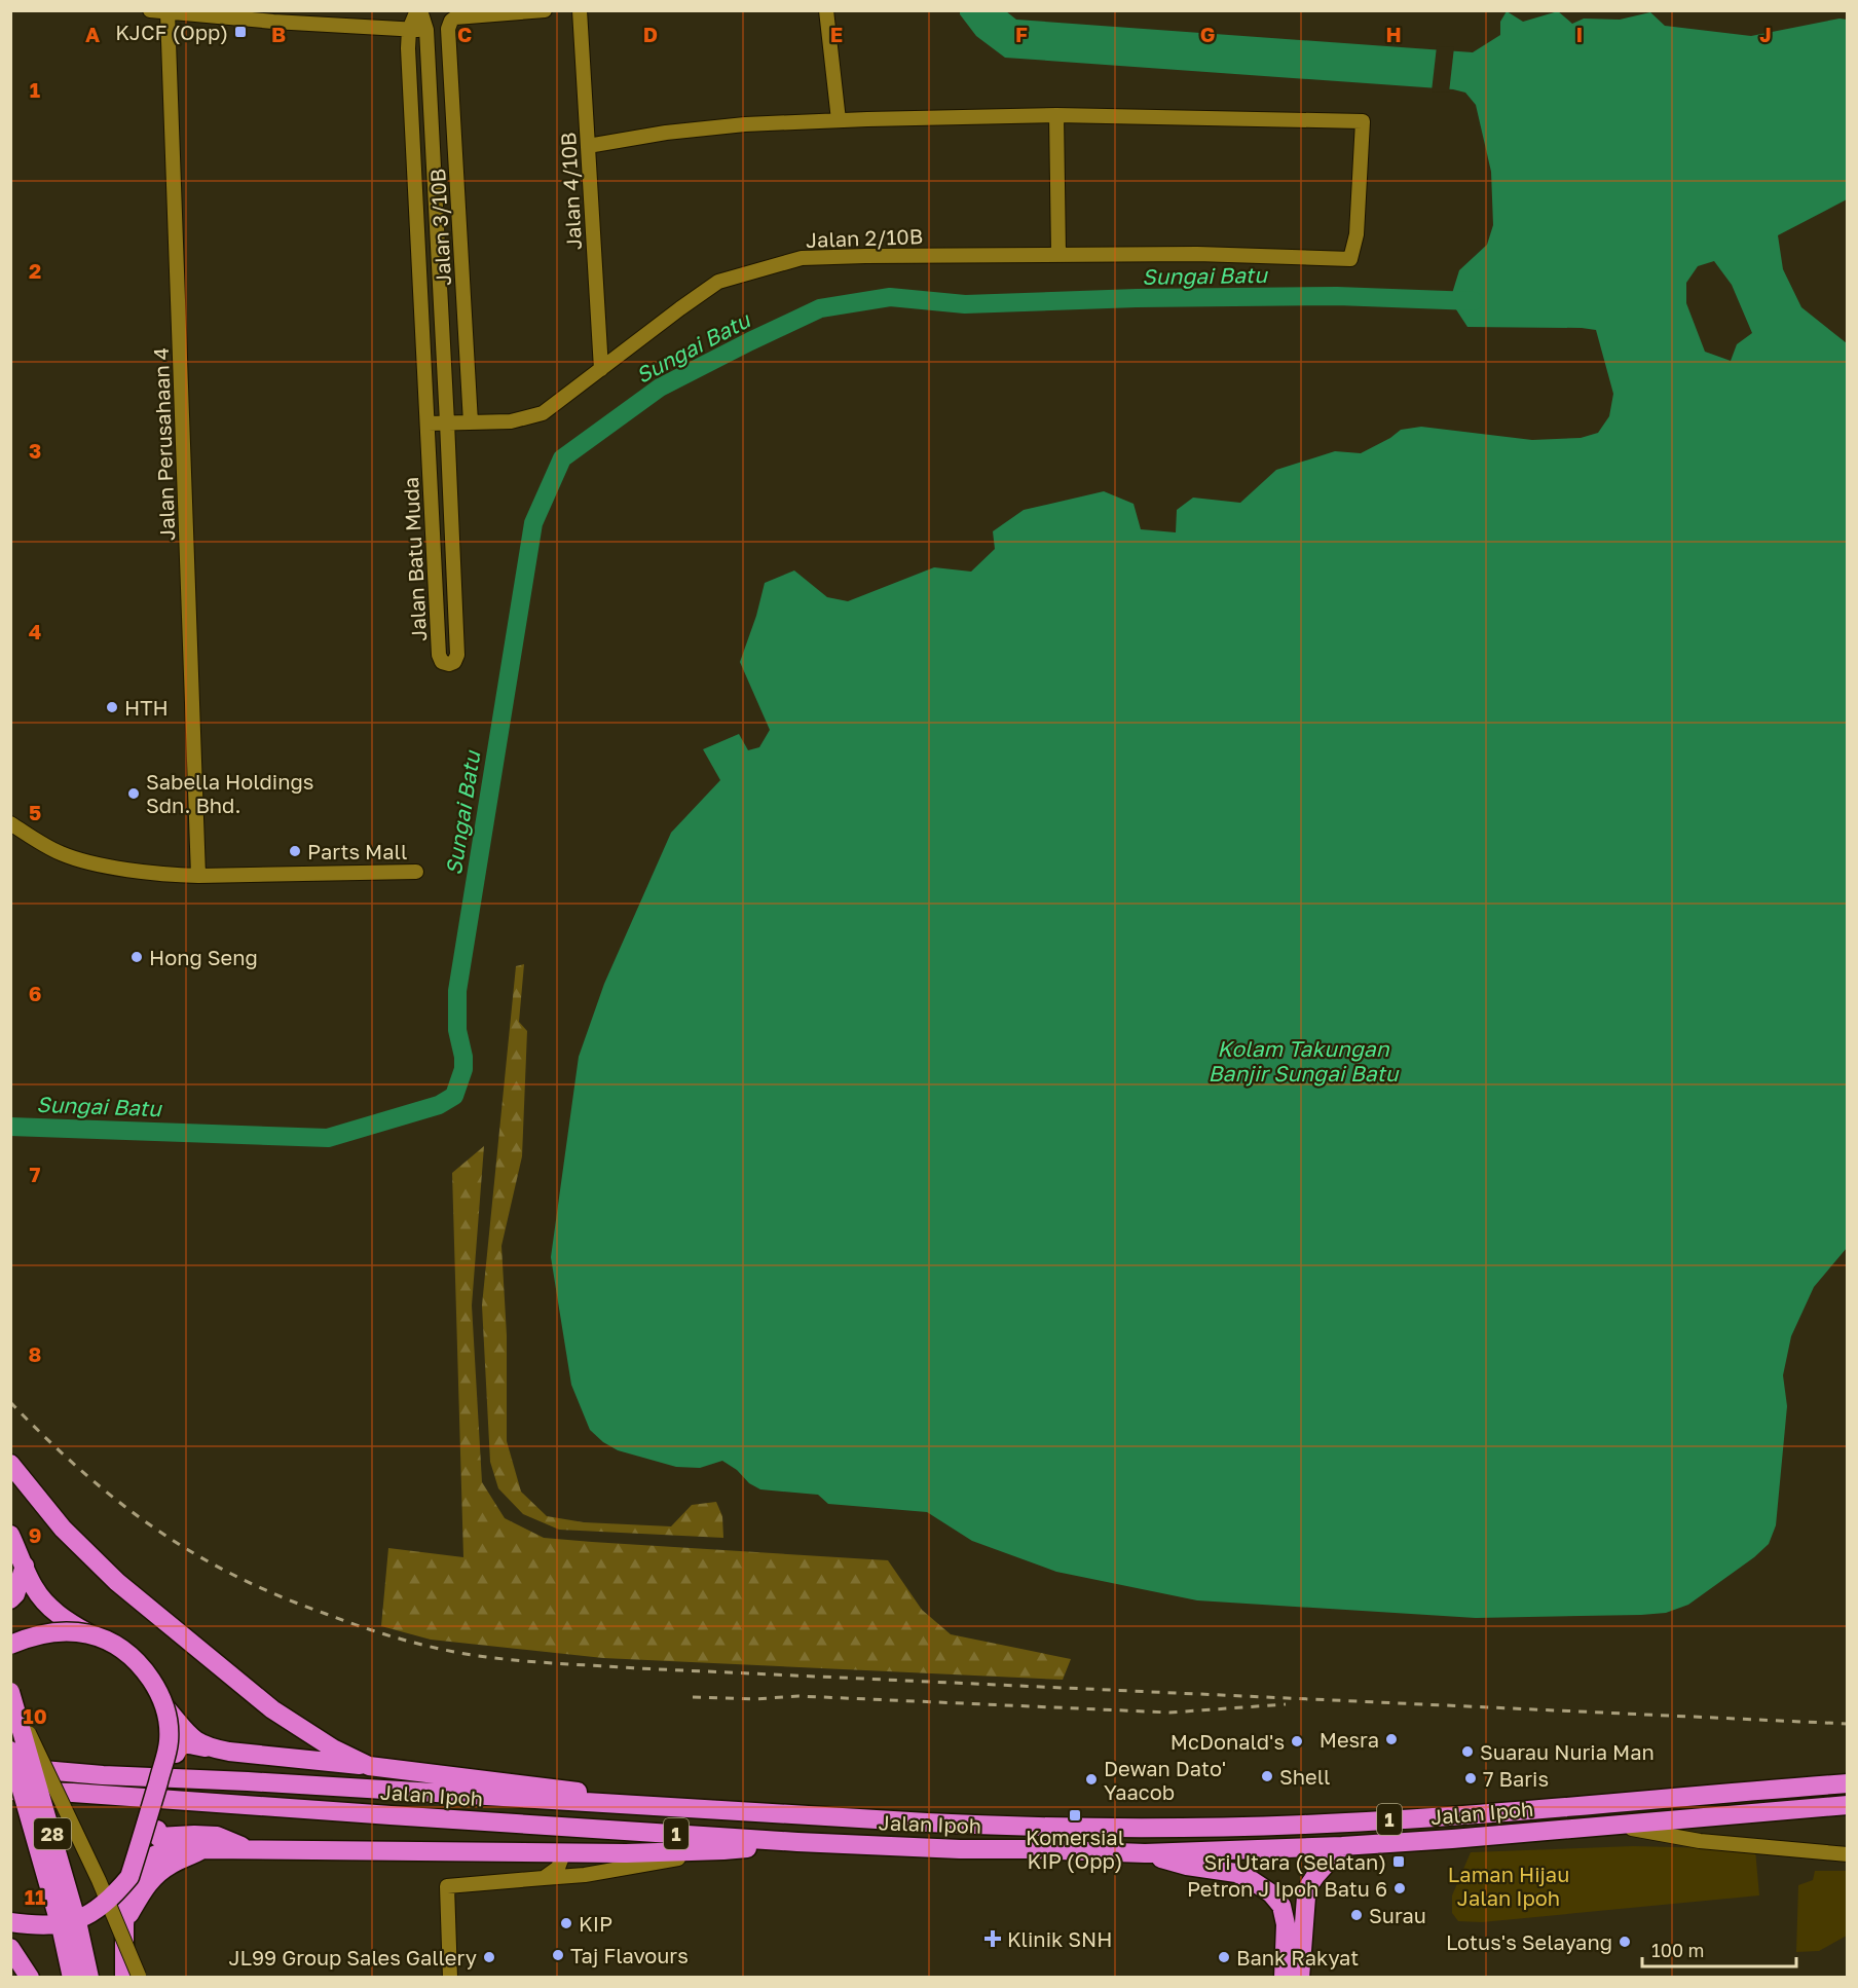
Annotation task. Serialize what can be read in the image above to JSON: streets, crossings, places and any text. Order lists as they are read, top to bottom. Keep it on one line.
{"streets":{"highway":["Jalan Ipoh","1","28"],"street":["Jalan 4/10B","Jalan 3/10B","Jalan 2/10B","Jalan Perusahaan 4","Jalan Batu Muda"]},"crossings":[["Jalan 4/10B","Jalan 2/10B"],["Jalan 3/10B","Jalan 2/10B"],["Jalan 2/10B","Jalan Batu Muda"]],"water":["Sungai Batu","Kolam Takungan Banjir Sungai Batu"],"parks":["Laman Hijau Jalan Ipoh"],"places":{"transit":["KJCF (Opp)","Komersial KIP (Opp)","Sri Utara (Selatan)"],"other":["HTH","Sabella Holdings Sdn. Bhd.","Parts Mall","Hong Seng","Mesra","McDonald's","Suarau Nuria Man","Shell","7 Baris","Dewan Dato' Yaacob","Petron J Ipoh Batu 6","Surau","KIP","Lotus's Selayang","Taj Flavours","JL99 Group Sales Gallery","Bank Rakyat"],"health":["Klinik SNH"]},"scale_bar":"100 m","grid":{"columns":["A","B","C","D","E","F","G","H","I","J"],"rows":["1","2","3","4","5","6","7","8","9","10","11"]}}
